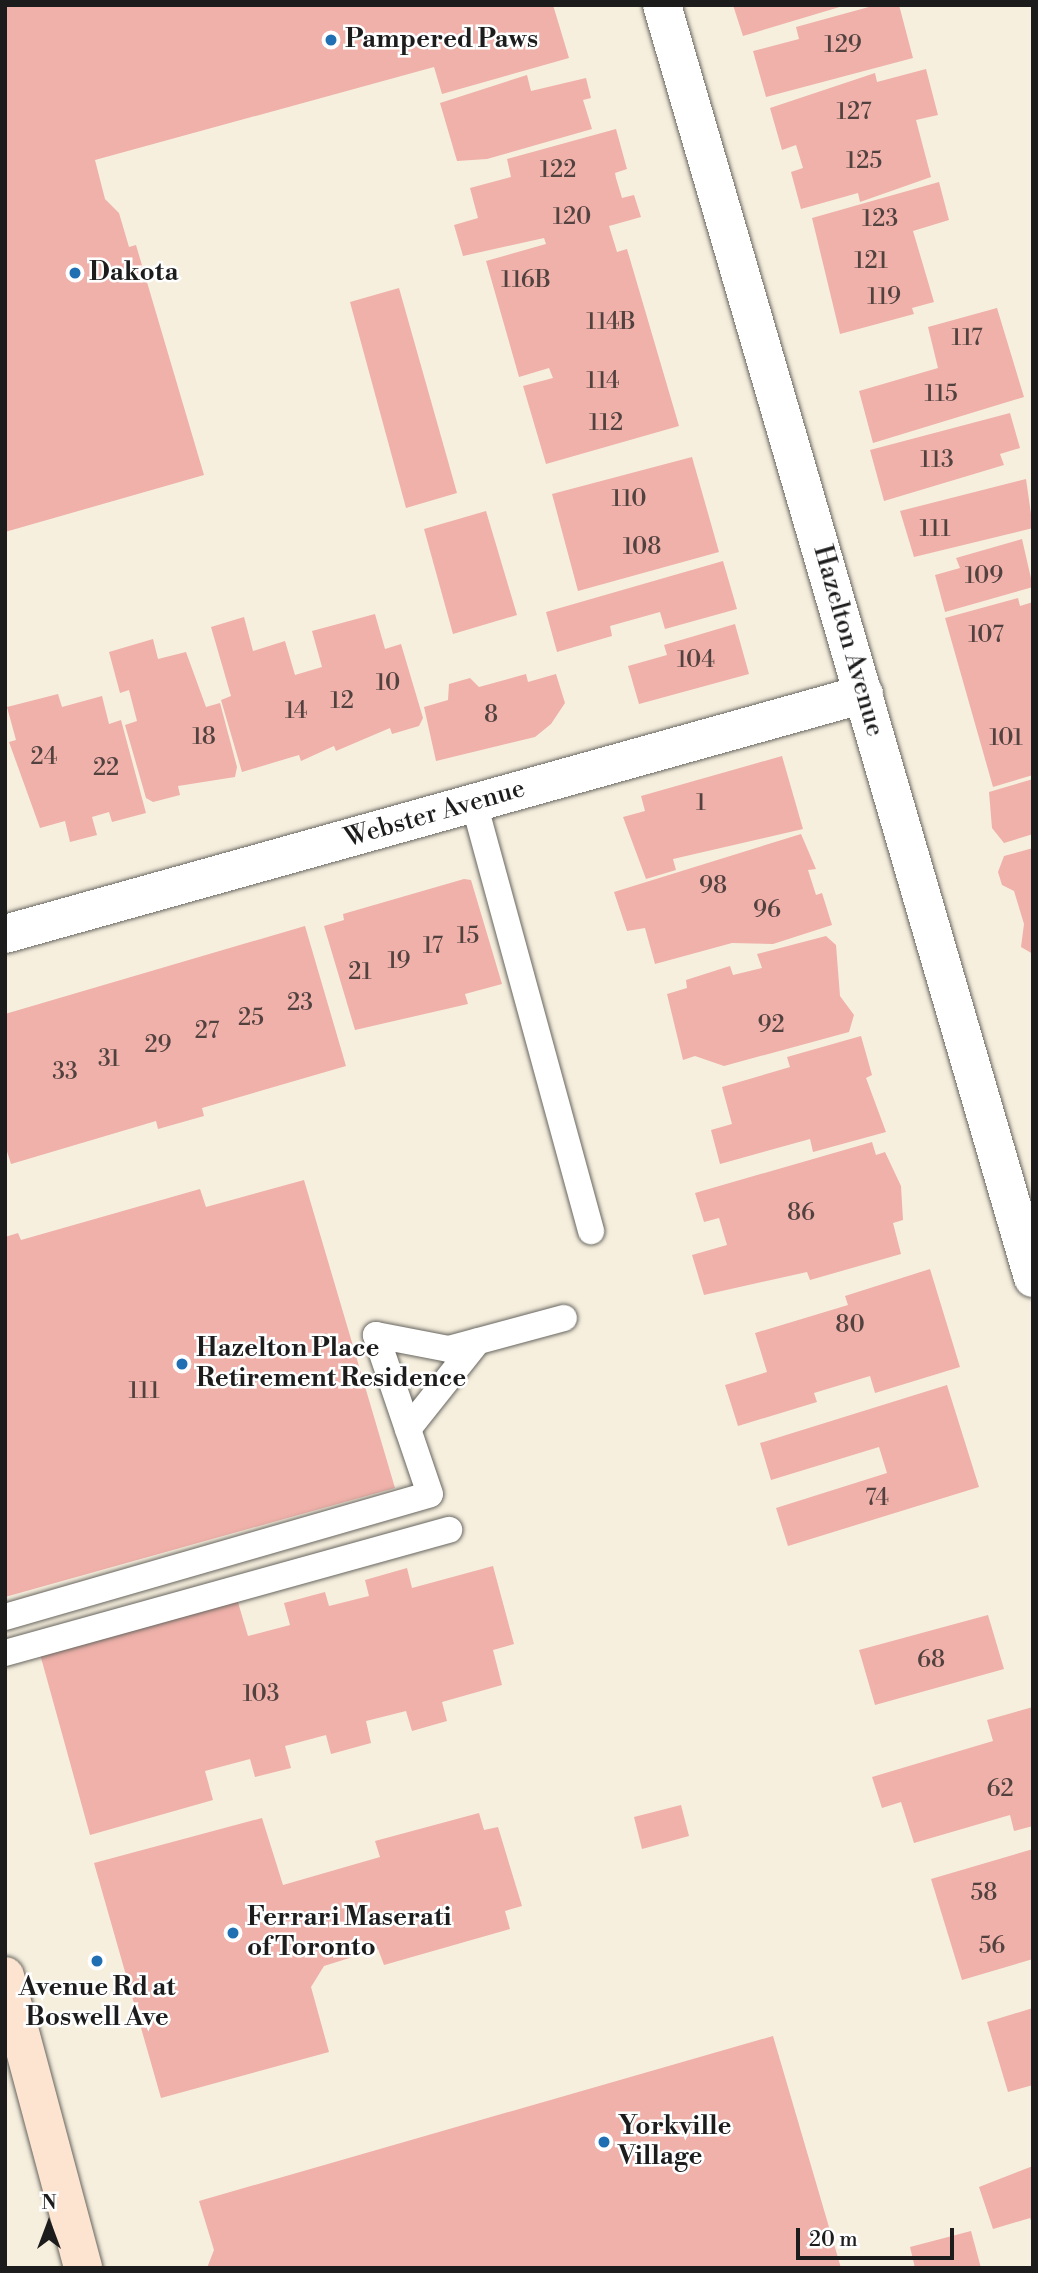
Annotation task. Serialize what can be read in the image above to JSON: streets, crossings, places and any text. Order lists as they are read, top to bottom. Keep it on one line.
{"streets":{"street":["Hazelton Avenue","Webster Avenue"]},"crossings":[["Hazelton Avenue","Webster Avenue"]],"places":["Pampered Paws","Dakota","Hazelton Place Retirement Residence","Ferrari Maserati of Toronto","Avenue Rd at Boswell Ave","Yorkville Village"],"house_numbers":["129","127","125","122","120","123","121","116B","119","114B","117","114","115","112","113","110","111","108","109","107","104","10","12","14","8","18","101","24","22","1","98","96","15","17","19","21","23","25","92","27","29","31","33","86","80","111","74","68","103","62","58","56"],"scale_bar":"20 m","north":"top"}
